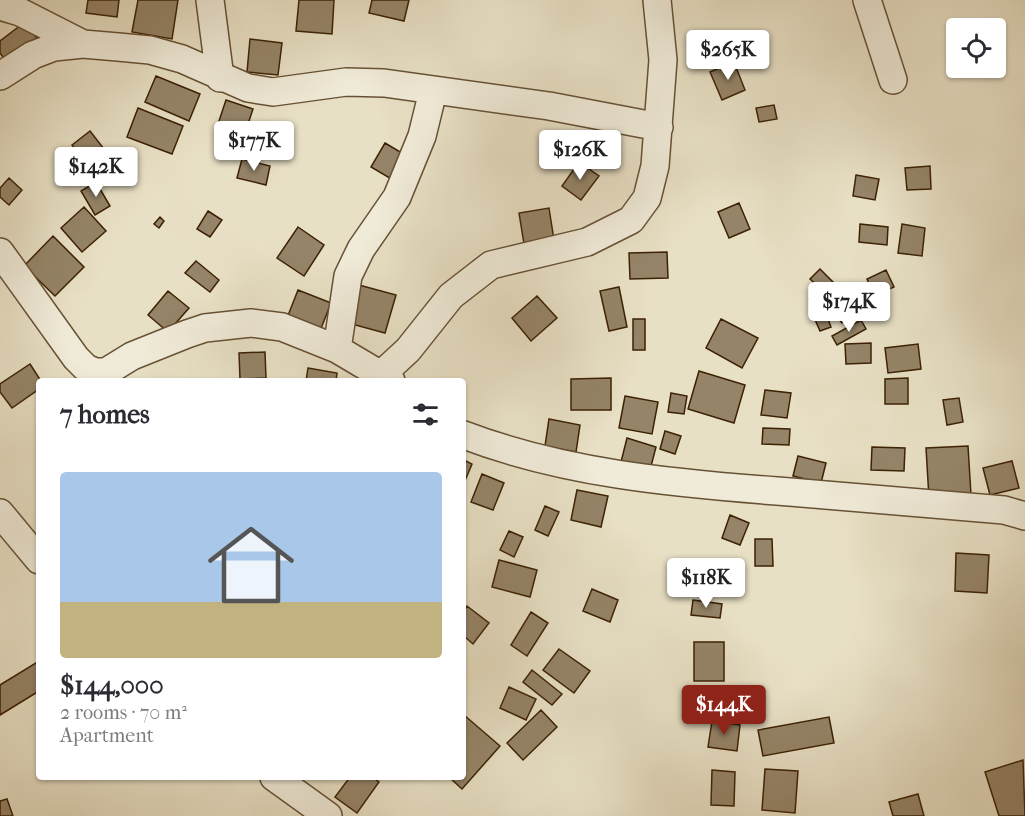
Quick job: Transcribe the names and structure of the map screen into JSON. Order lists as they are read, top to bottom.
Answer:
{
  "page": {
    "price": [
      "$265K",
      "$177K",
      "$126K",
      "$142K",
      "$174K",
      "$118K",
      "$144K"
    ],
    "heading": "7 homes",
    "list": [
      {
        "name": "$144,000",
        "note": "2 rooms · 70 m² · Apartment"
      }
    ]
  }
}
